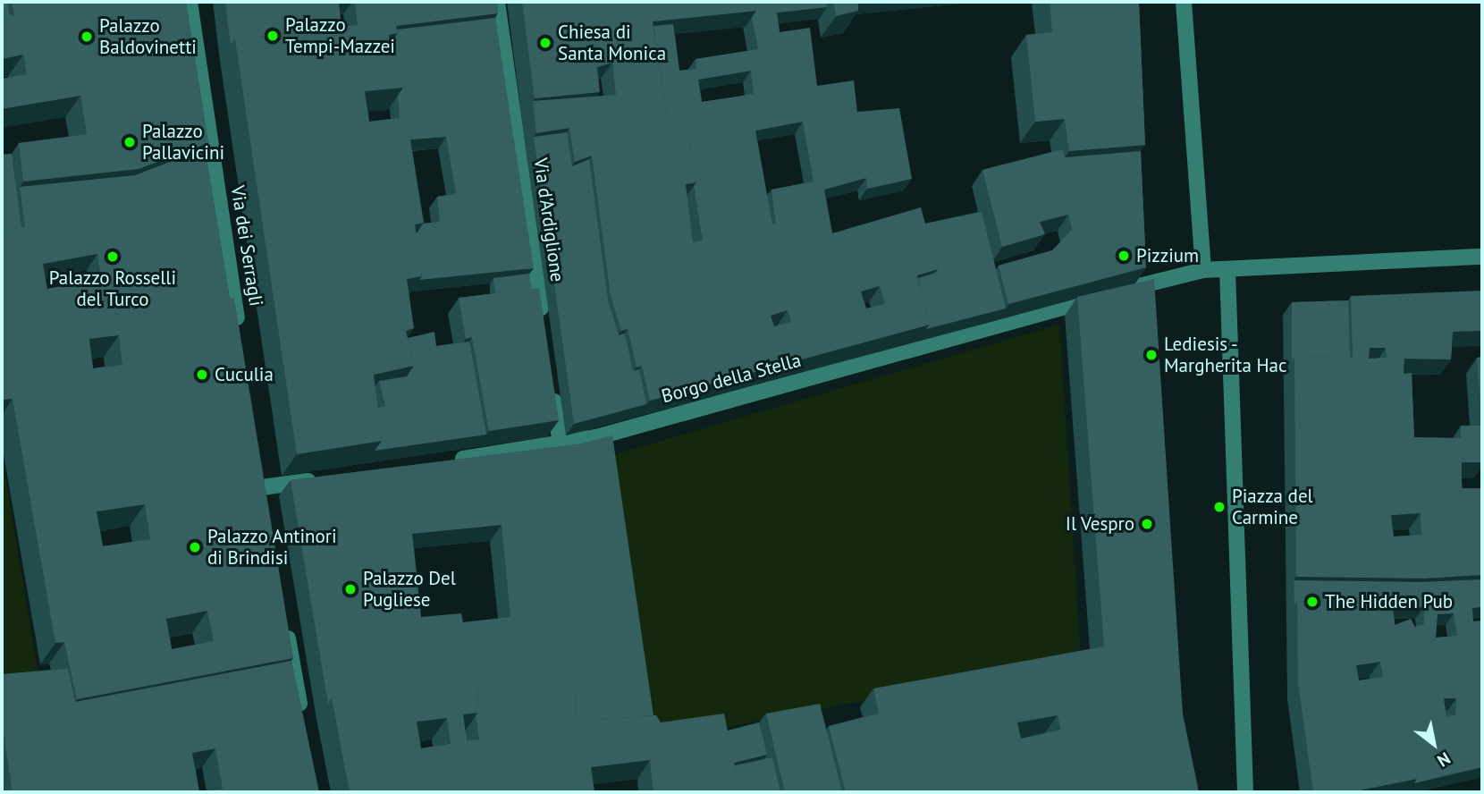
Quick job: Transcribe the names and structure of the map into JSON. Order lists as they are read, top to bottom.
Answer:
{
  "streets": {
    "street": ["Via d'Ardiglione", "Via dei Serragli", "Borgo della Stella"]
  },
  "places": [
    "Palazzo Tempi-Mazzei",
    "Palazzo Baldovinetti",
    "Chiesa di Santa Monica",
    "Palazzo Pallavicini",
    "Pizzium",
    "Palazzo Rosselli del Turco",
    "Lediesis - Margherita Hac",
    "Cuculia",
    "Piazza del Carmine",
    "Il Vespro",
    "Palazzo Antinori di Brindisi",
    "Palazzo Del Pugliese",
    "The Hidden Pub"
  ],
  "north": "bottom right"
}
